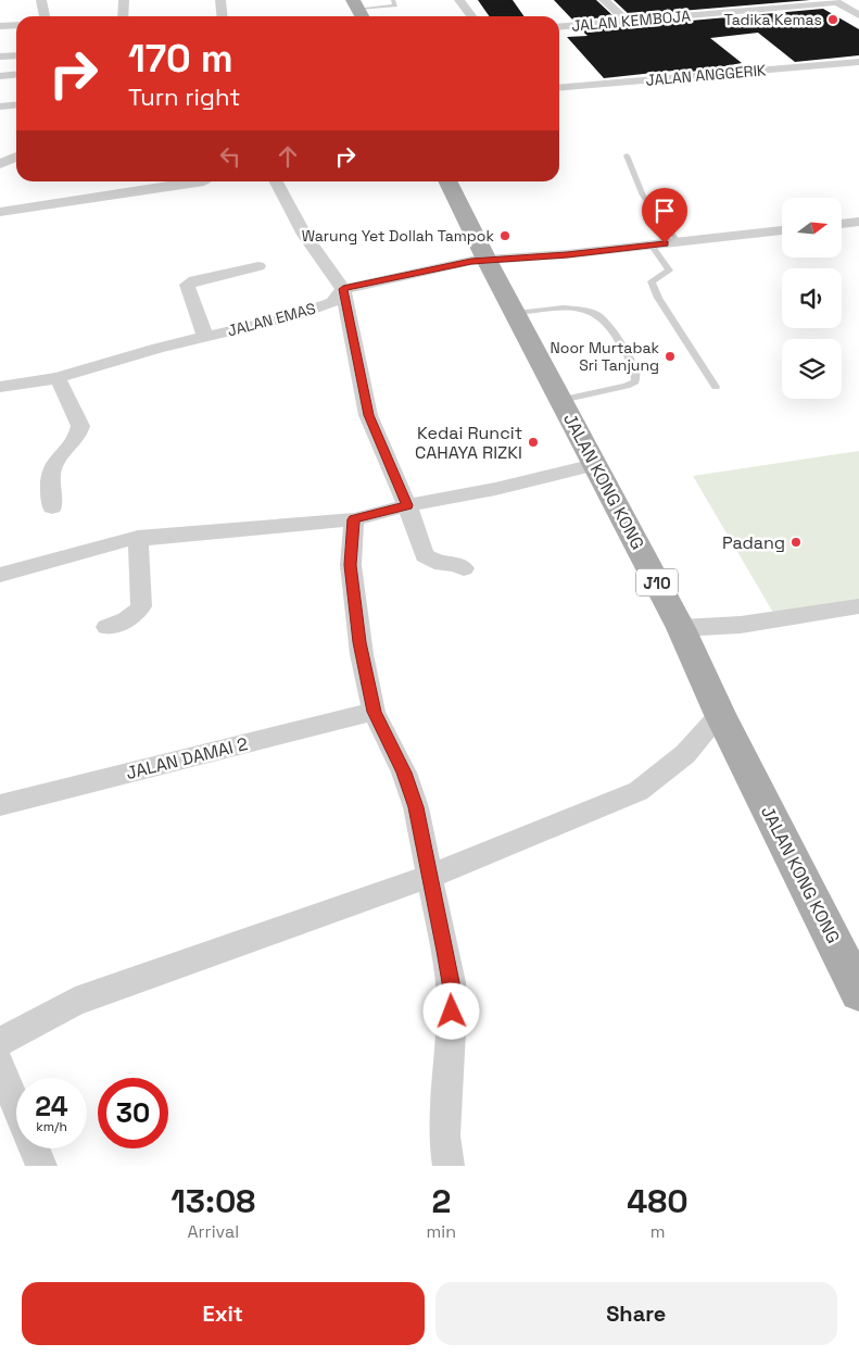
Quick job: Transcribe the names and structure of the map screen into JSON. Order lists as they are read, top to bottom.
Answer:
{
  "streets": {
    "main road": ["JALAN KONG KONG", "J10"],
    "street": [
      "JALAN KEMBOJA",
      "JALAN ANGGERIK",
      "JALAN EMAS",
      "JALAN DAMAI 2"
    ]
  },
  "crossings": [
    ["JALAN EMAS", "JALAN KONG KONG"]
  ],
  "places": [
    "Tadika Kemas",
    "Warung Yet Dollah Tampok",
    "Noor Murtabak Sri Tanjung",
    "Kedai Runcit CAHAYA RIZKI",
    "Padang"
  ],
  "north": "right",
  "page": {
    "turn": ["170 m", "Turn right"],
    "speed": "24 km/h",
    "limit": "30",
    "eta": [
      "13:08",
      "Arrival",
      "2",
      "min",
      "480",
      "m"
    ],
    "buttons": ["Exit", "Share"]
  }
}
